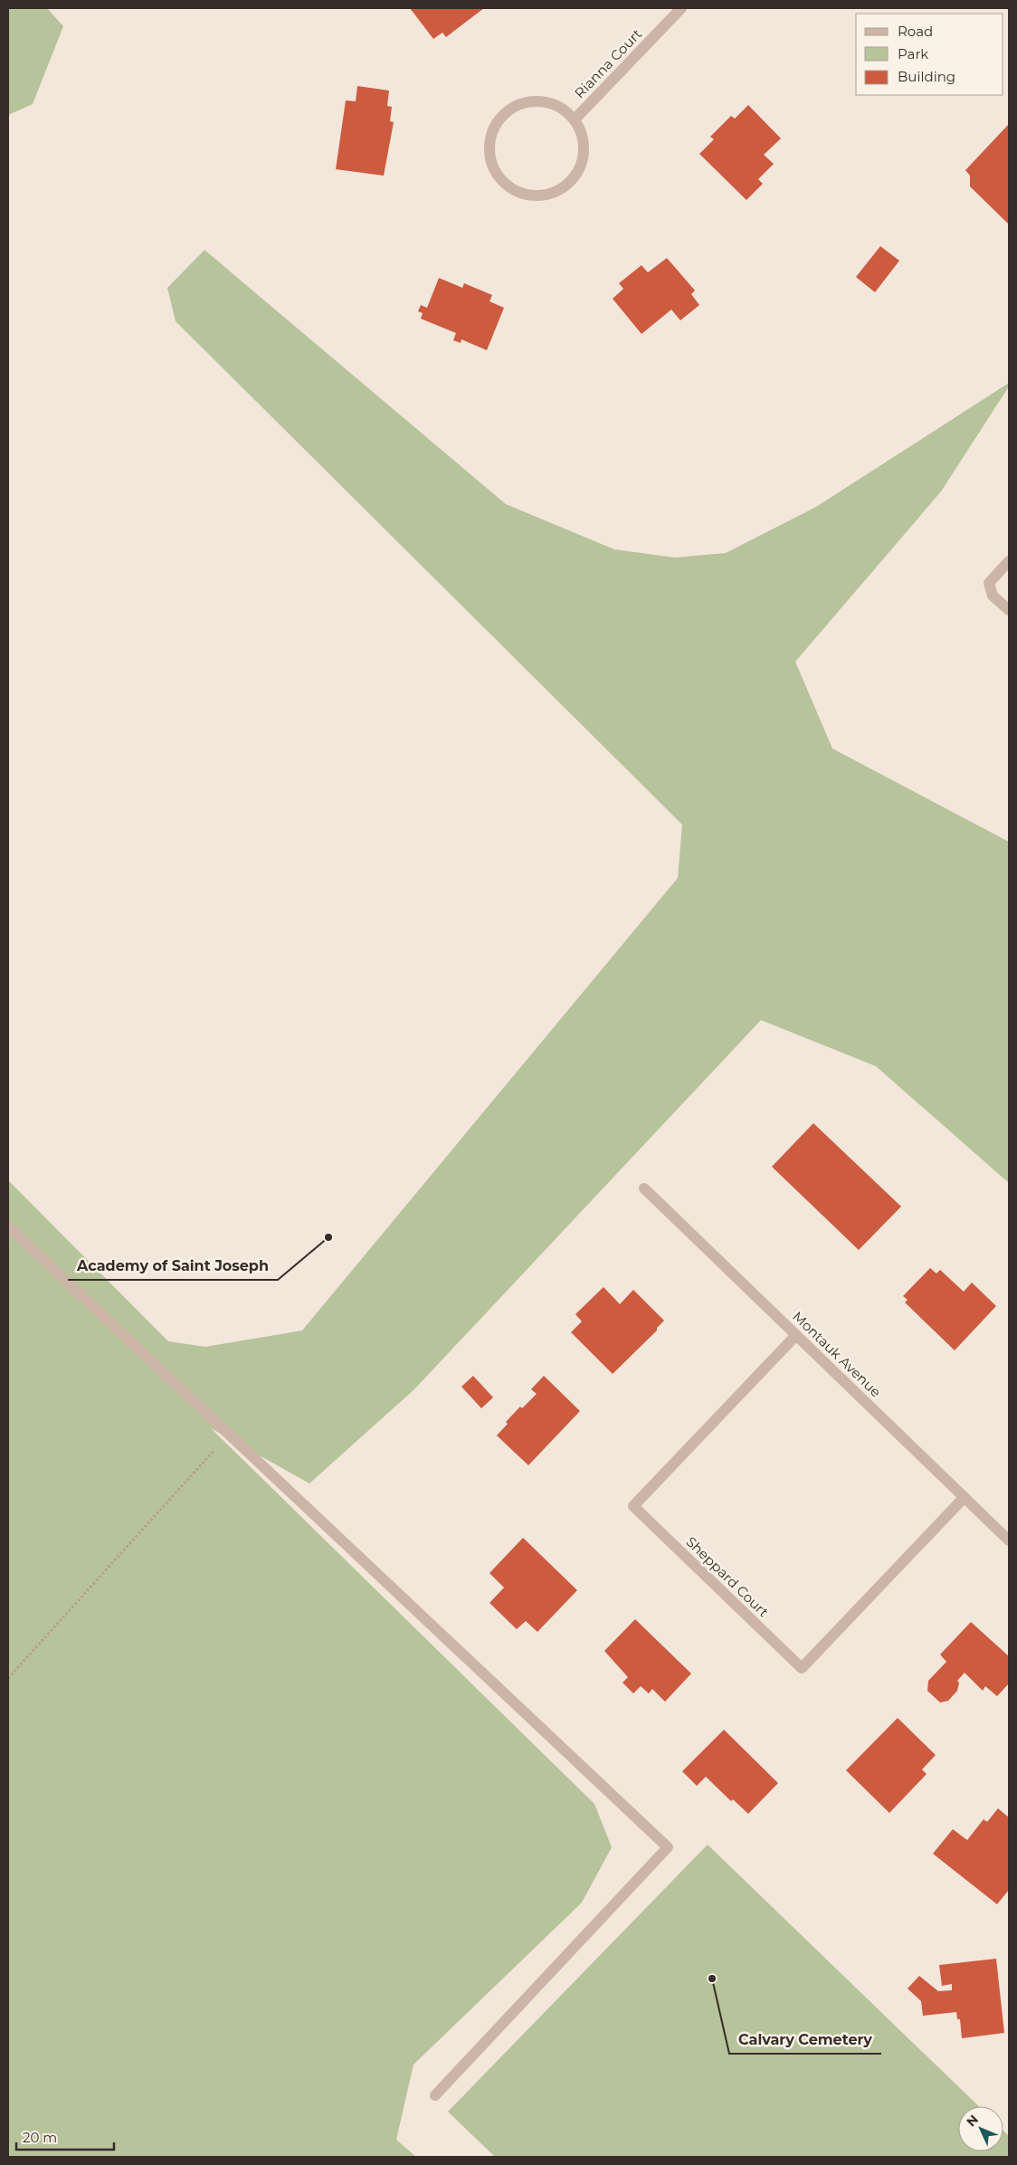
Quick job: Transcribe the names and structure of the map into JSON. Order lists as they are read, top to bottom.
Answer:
{
  "streets": {
    "street": ["Rianna Court", "Montauk Avenue", "Sheppard Court"]
  },
  "crossings": [
    ["Montauk Avenue", "Sheppard Court"]
  ],
  "places": ["Academy of Saint Joseph", "Calvary Cemetery"],
  "legend": ["Road", "Park", "Building"],
  "scale_bar": "20 m",
  "north": "top left"
}
